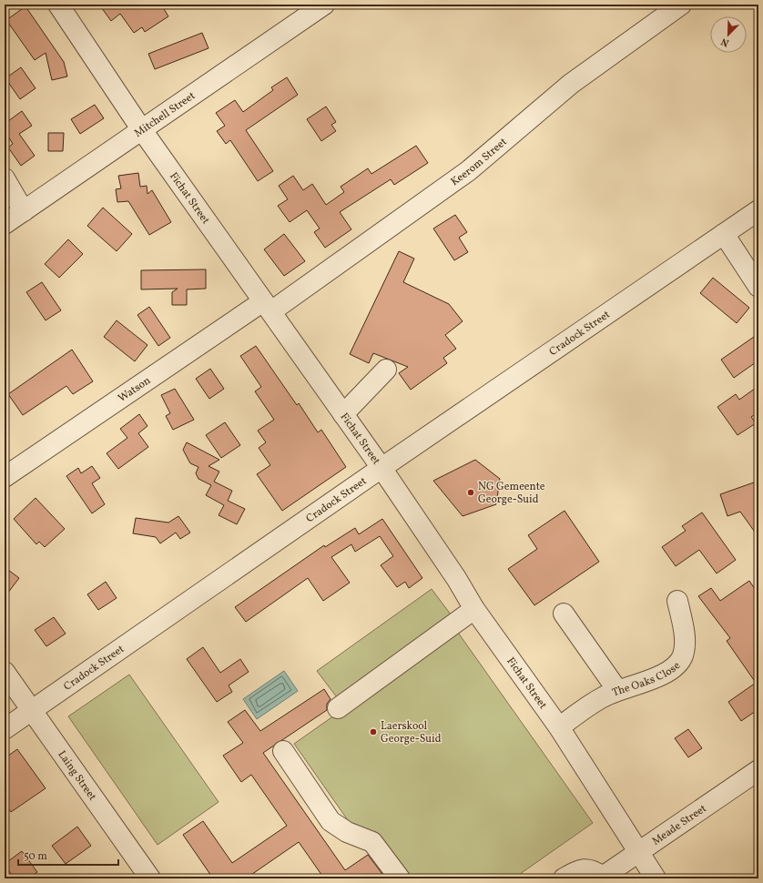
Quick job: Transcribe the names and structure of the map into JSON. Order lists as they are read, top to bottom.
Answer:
{
  "streets": {
    "street": [
      "Mitchell Street",
      "Keerom Street",
      "Fichat Street",
      "Cradock Street",
      "Watson",
      "The Oaks Close",
      "Laing Street",
      "Meade Street"
    ]
  },
  "crossings": [
    ["Mitchell Street", "Fichat Street"],
    ["Keerom Street", "Fichat Street"],
    ["Keerom Street", "Watson"],
    ["Fichat Street", "Cradock Street"],
    ["Fichat Street", "Watson"],
    ["Fichat Street", "The Oaks Close"],
    ["Fichat Street", "Meade Street"],
    ["Cradock Street", "Laing Street"]
  ],
  "places": ["NG Gemeente George-Suid", "Laerskool George-Suid"],
  "scale_bar": "50 m",
  "north": "bottom left"
}
